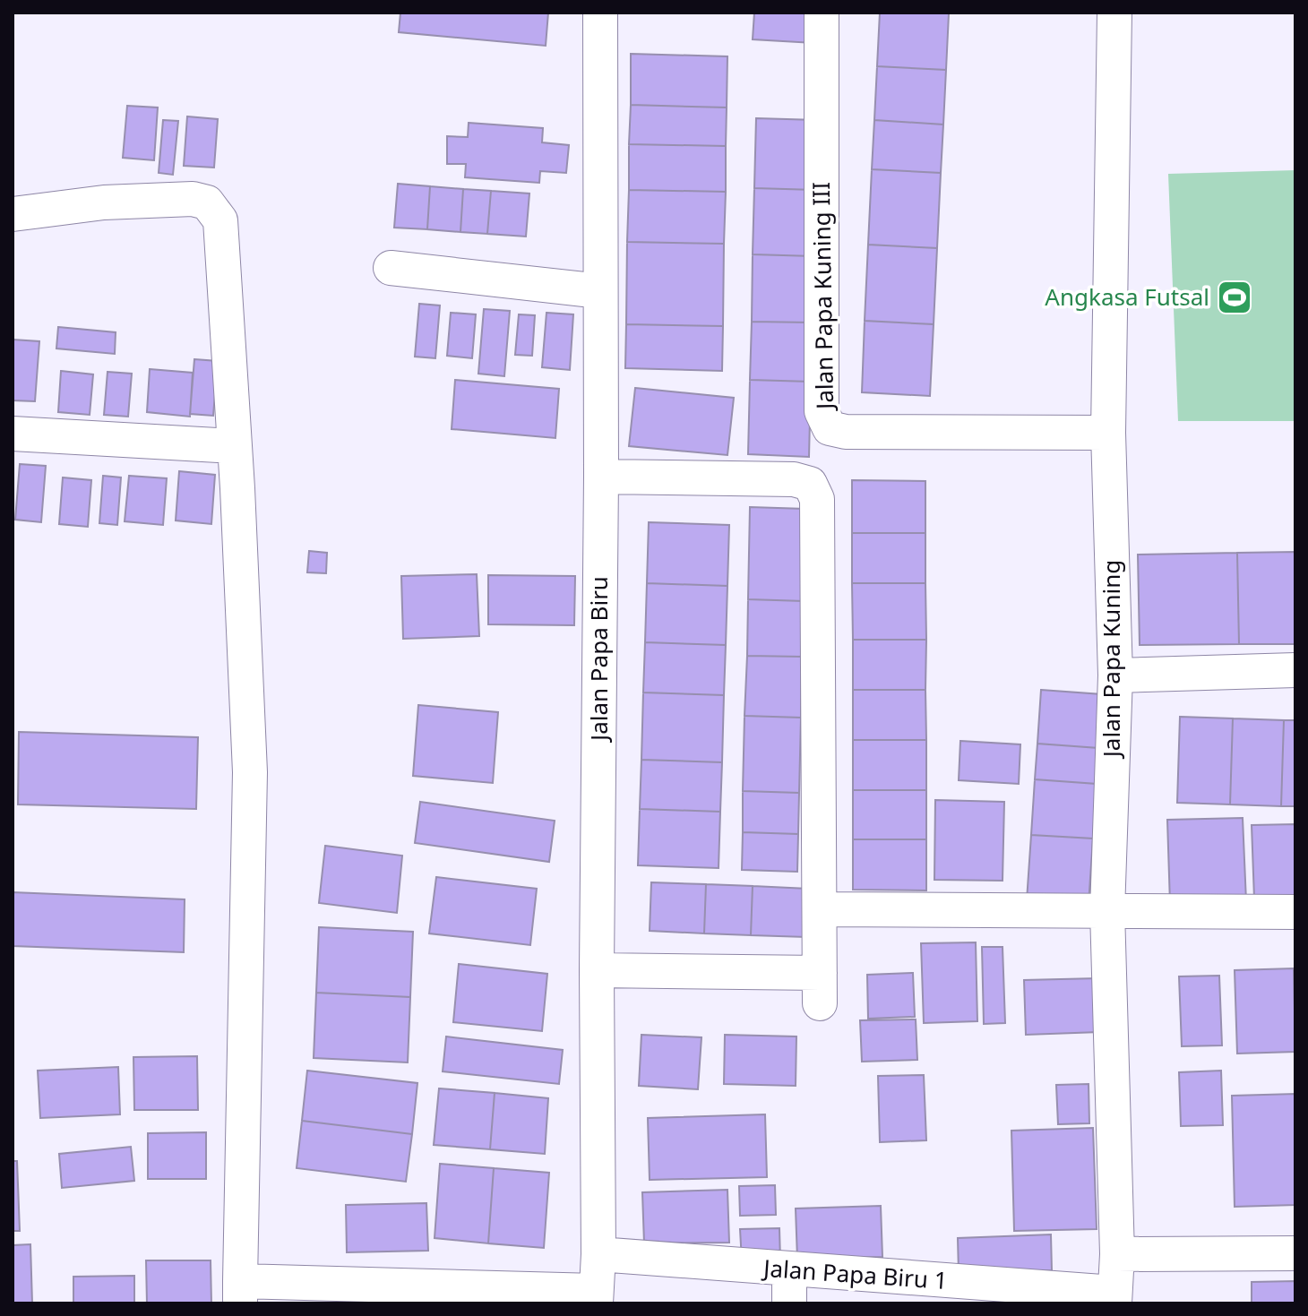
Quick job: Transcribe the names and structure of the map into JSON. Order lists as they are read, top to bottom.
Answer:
{
  "streets": {
    "street": [
      "Jalan Papa Kuning III",
      "Jalan Papa Biru",
      "Jalan Papa Kuning",
      "Jalan Papa Biru 1"
    ]
  },
  "crossings": [
    ["Jalan Papa Kuning III", "Jalan Papa Kuning"],
    ["Jalan Papa Biru", "Jalan Papa Biru 1"],
    ["Jalan Papa Kuning", "Jalan Papa Biru 1"]
  ],
  "places": {
    "sports": ["Angkasa Futsal"]
  }
}
